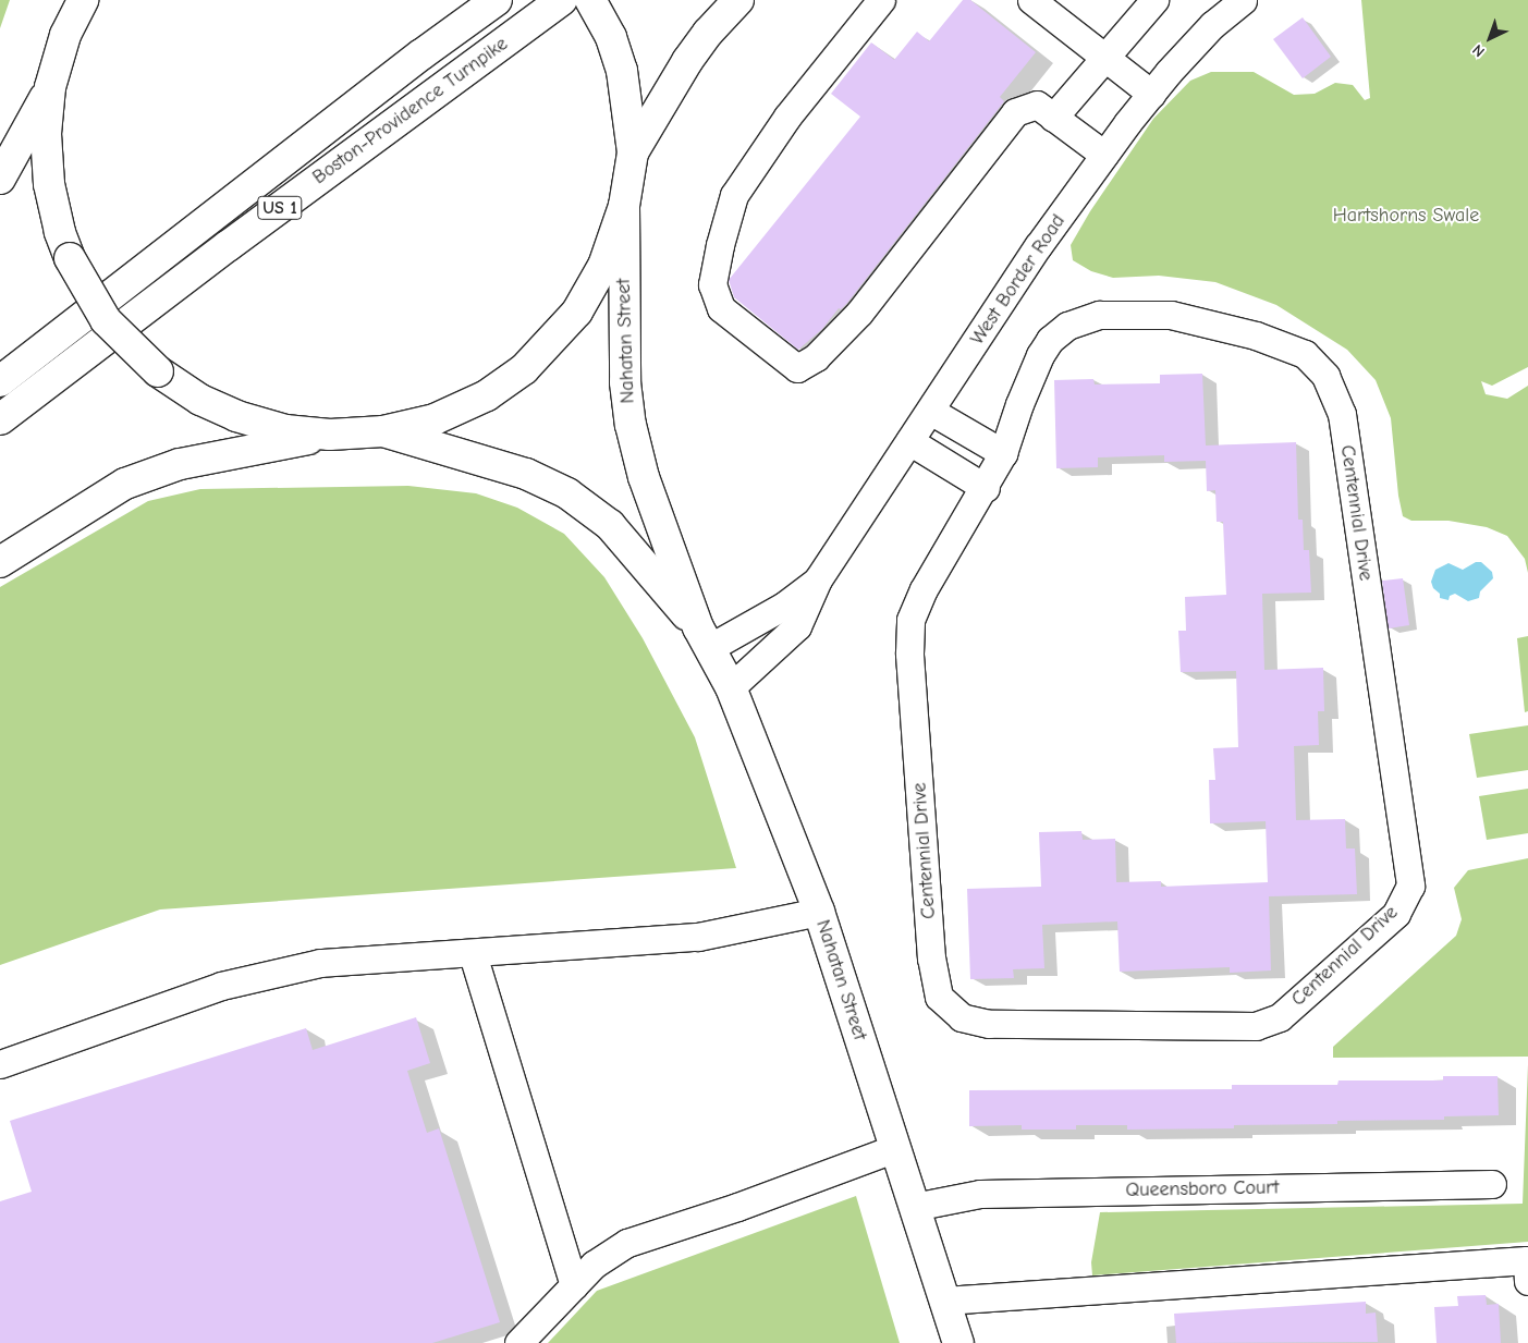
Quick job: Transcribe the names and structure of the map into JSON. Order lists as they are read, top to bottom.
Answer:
{
  "streets": {
    "main road": ["Boston-Providence Turnpike", "US 1", "Nahatan Street"],
    "street": ["West Border Road", "Centennial Drive", "Queensboro Court"]
  },
  "crossings": [
    ["Nahatan Street", "Queensboro Court"]
  ],
  "parks": ["Hartshorns Swale"],
  "north": "bottom left"
}
